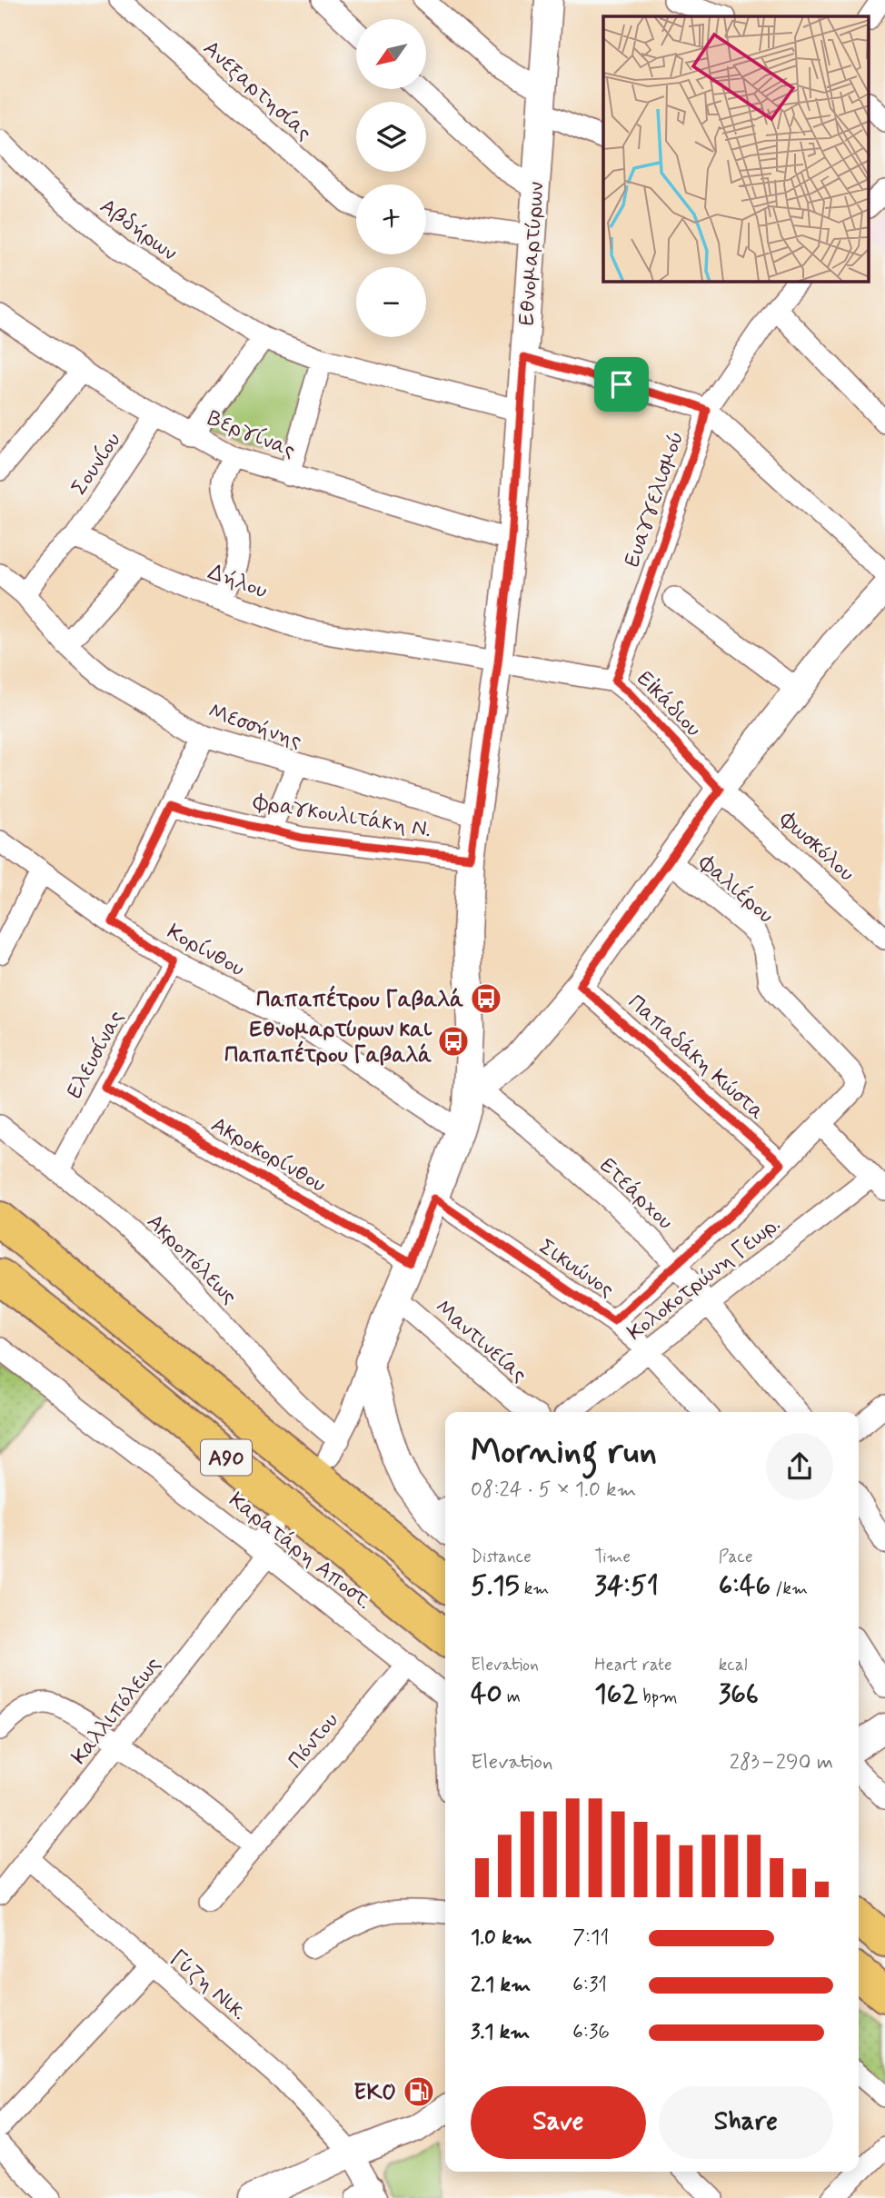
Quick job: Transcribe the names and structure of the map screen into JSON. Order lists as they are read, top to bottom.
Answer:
{
  "streets": {
    "highway": ["Α90"],
    "street": [
      "Ανεξαρτησίας",
      "Αβδήρων",
      "Εθνομαρτύρων",
      "Βεργίνας",
      "Σουνίου",
      "Ευαγγελισμού",
      "Δήλου",
      "Εἰκάδιου",
      "Μεσσήνης",
      "Φραγκουλιτάκη Ν.",
      "Φωσκόλου",
      "Φαλιέρου",
      "Κορίνθου",
      "Ελευσίνας",
      "Παπαδάκη Κώστα",
      "Ακροκορίνθου",
      "Ετεάρχου",
      "Ακροπόλεως",
      "Σικυώνος",
      "Κολοκοτρώνη Γεωρ.",
      "Μαντινείας",
      "Καρατάρη Αποστ.",
      "Καλλιπόλεως",
      "Πόντου",
      "Γύζη Νικ."
    ]
  },
  "crossings": [
    ["Εθνομαρτύρων", "Βεργίνας"],
    ["Εθνομαρτύρων", "Δήλου"],
    ["Εθνομαρτύρων", "Εἰκάδιου"],
    ["Εθνομαρτύρων", "Μεσσήνης"],
    ["Εθνομαρτύρων", "Φραγκουλιτάκη Ν."],
    ["Εθνομαρτύρων", "Κορίνθου"],
    ["Εθνομαρτύρων", "Ακροκορίνθου"],
    ["Εθνομαρτύρων", "Ετεάρχου"],
    ["Εθνομαρτύρων", "Ακροπόλεως"],
    ["Εθνομαρτύρων", "Σικυώνος"],
    ["Εθνομαρτύρων", "Μαντινείας"],
    ["Βεργίνας", "Σουνίου"],
    ["Σουνίου", "Δήλου"],
    ["Ευαγγελισμού", "Εἰκάδιου"],
    ["Δήλου", "Εἰκάδιου"],
    ["Εἰκάδιου", "Φωσκόλου"],
    ["Φαλιέρου", "Κολοκοτρώνη Γεωρ."],
    ["Κορίνθου", "Ελευσίνας"],
    ["Ελευσίνας", "Ακροκορίνθου"],
    ["Ελευσίνας", "Ακροπόλεως"],
    ["Παπαδάκη Κώστα", "Κολοκοτρώνη Γεωρ."],
    ["Ετεάρχου", "Κολοκοτρώνη Γεωρ."],
    ["Σικυώνος", "Κολοκοτρώνη Γεωρ."],
    ["Καρατάρη Αποστ.", "Καλλιπόλεως"],
    ["Καρατάρη Αποστ.", "Πόντου"],
    ["Καλλιπόλεως", "Γύζη Νικ."]
  ],
  "places": {
    "bus stop": ["Παπαπέτρου Γαβαλά", "Εθνομαρτύρων και Παπαπέτρου Γαβαλά"],
    "fuel station": ["EKO"]
  },
  "north": "bottom left",
  "page": {
    "map_buttons": ["+", "−"],
    "heading": ["Morning run", "08:24 · 5 × 1.0 km"],
    "stats": [
      ["Distance", "5.15 km"],
      ["Time", "34:51"],
      ["Pace", "6:46 /km"],
      ["Elevation", "40 m"],
      ["Heart rate", "162 bpm"],
      ["kcal", "366"]
    ],
    "chart": ["Elevation", "283–290 m"],
    "list": [
      {
        "name": "1.0 km",
        "note": "7:11"
      },
      {
        "name": "2.1 km",
        "note": "6:31"
      },
      {
        "name": "3.1 km",
        "note": "6:36"
      }
    ],
    "buttons": ["Save", "Share"]
  }
}
